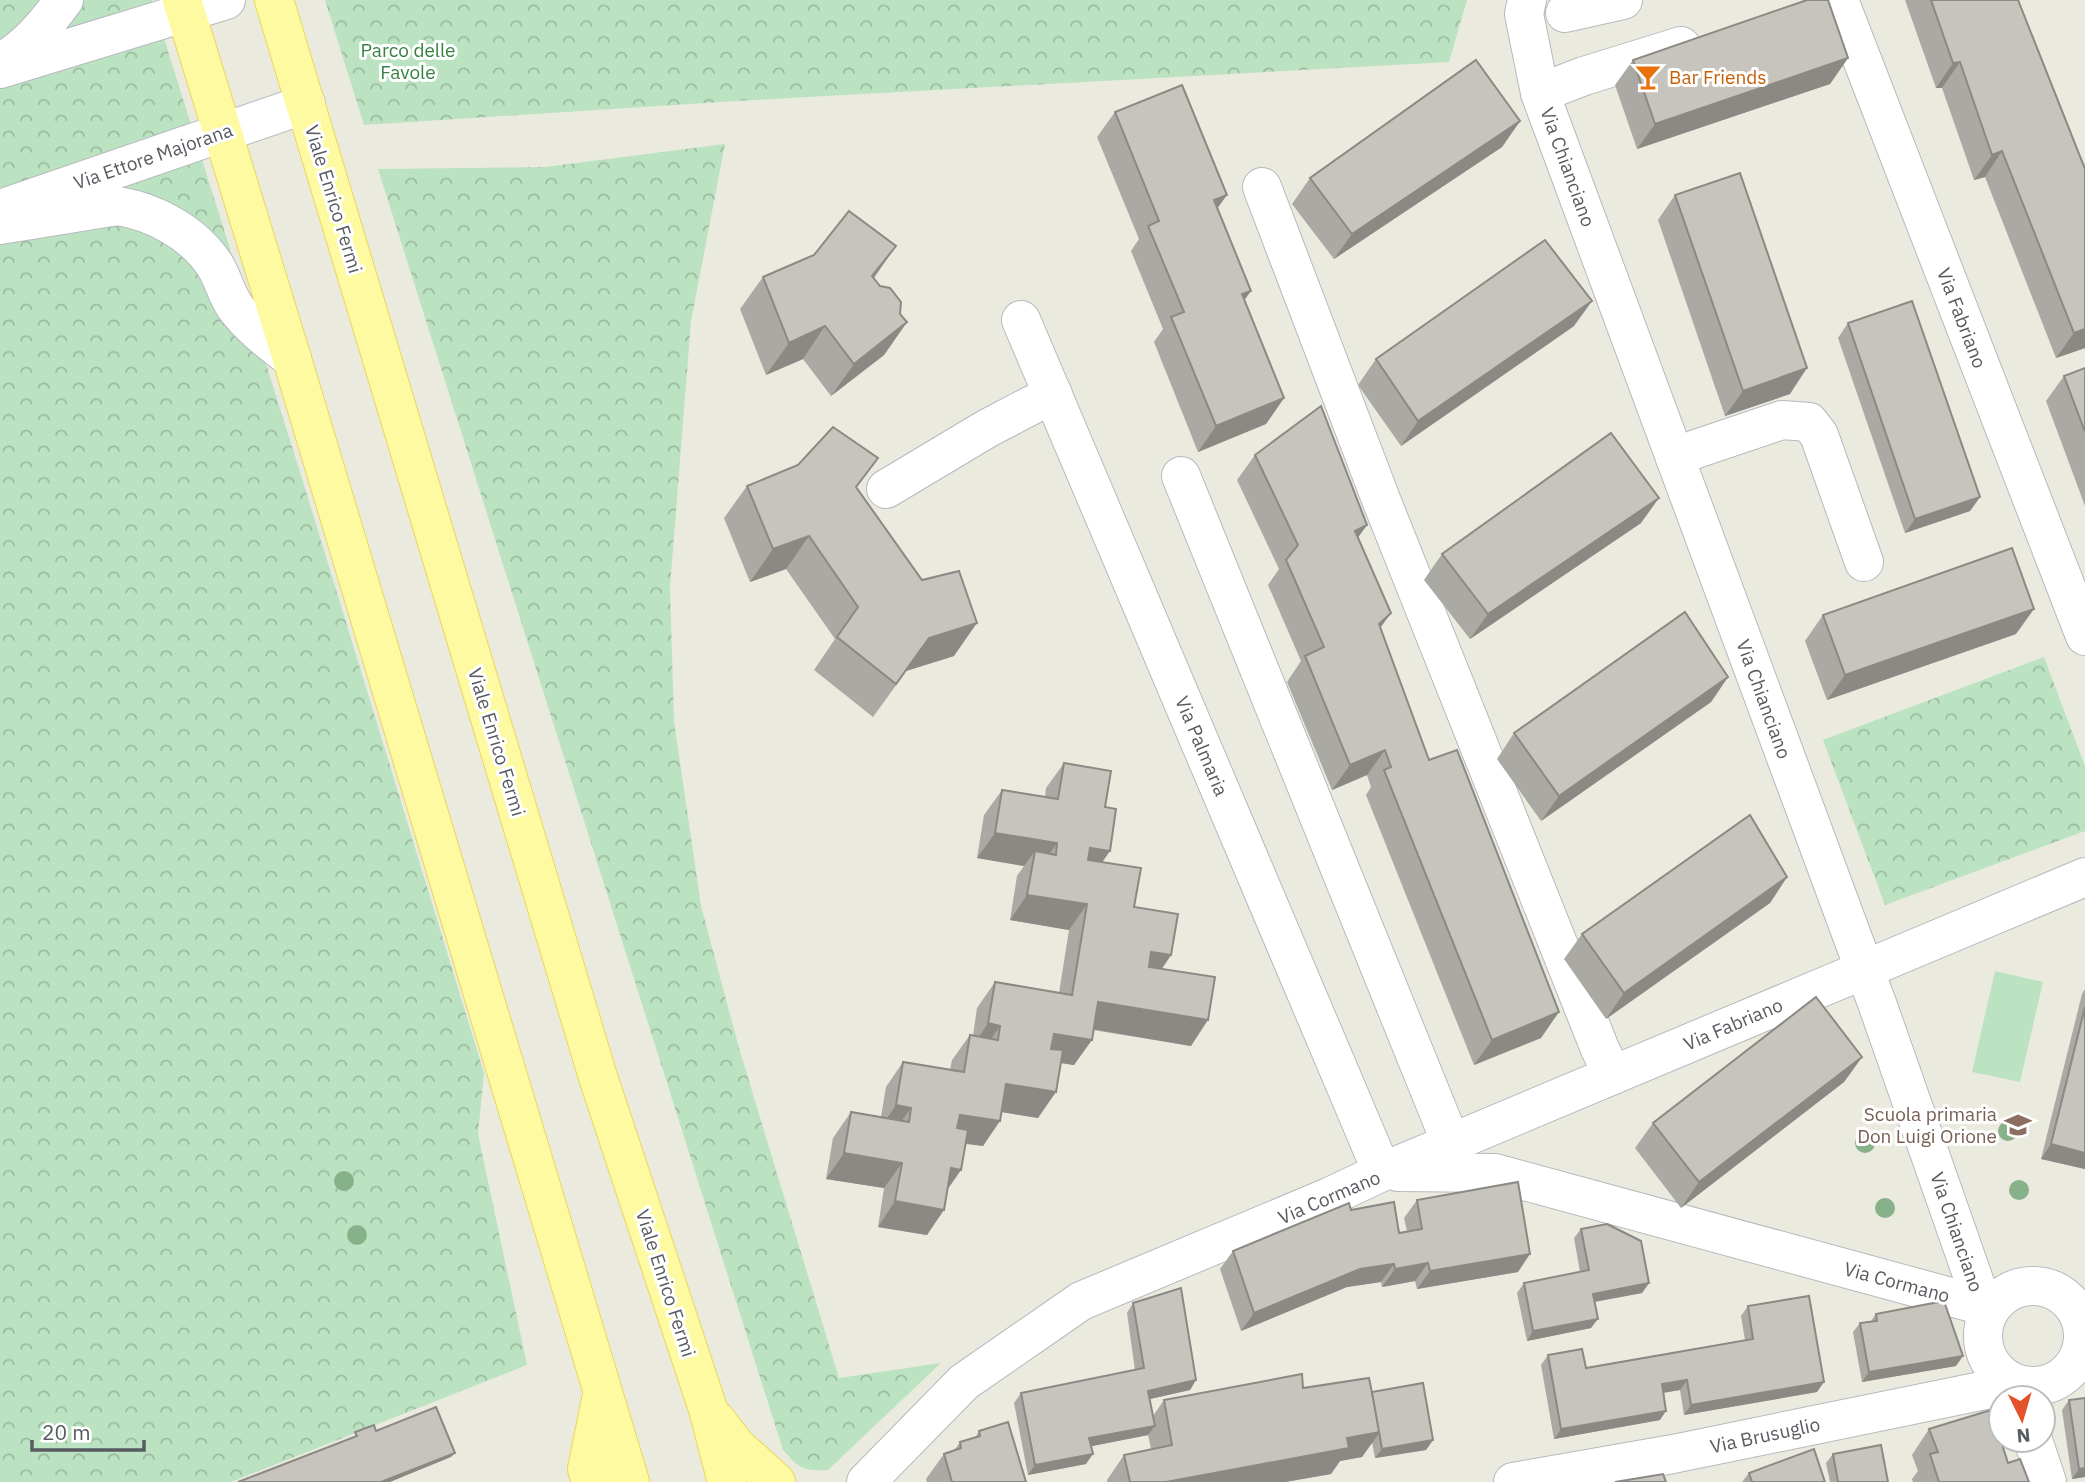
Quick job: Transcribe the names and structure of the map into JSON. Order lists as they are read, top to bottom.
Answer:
{
  "streets": {
    "main road": ["Viale Enrico Fermi"],
    "street": [
      "Via Ettore Majorana",
      "Via Chianciano",
      "Via Fabriano",
      "Via Palmaria",
      "Via Cormano",
      "Via Brusuglio"
    ]
  },
  "crossings": [
    ["Via Ettore Majorana", "Viale Enrico Fermi"],
    ["Via Chianciano", "Via Fabriano"],
    ["Via Chianciano", "Via Cormano"],
    ["Via Chianciano", "Via Brusuglio"],
    ["Via Fabriano", "Via Palmaria"],
    ["Via Fabriano", "Via Cormano"],
    ["Via Palmaria", "Via Cormano"],
    ["Via Cormano", "Via Brusuglio"]
  ],
  "parks": ["Parco delle Favole"],
  "places": {
    "bar": ["Bar Friends"],
    "school or university": ["Scuola primaria Don Luigi Orione"]
  },
  "scale_bar": "20 m",
  "north": "bottom"
}
